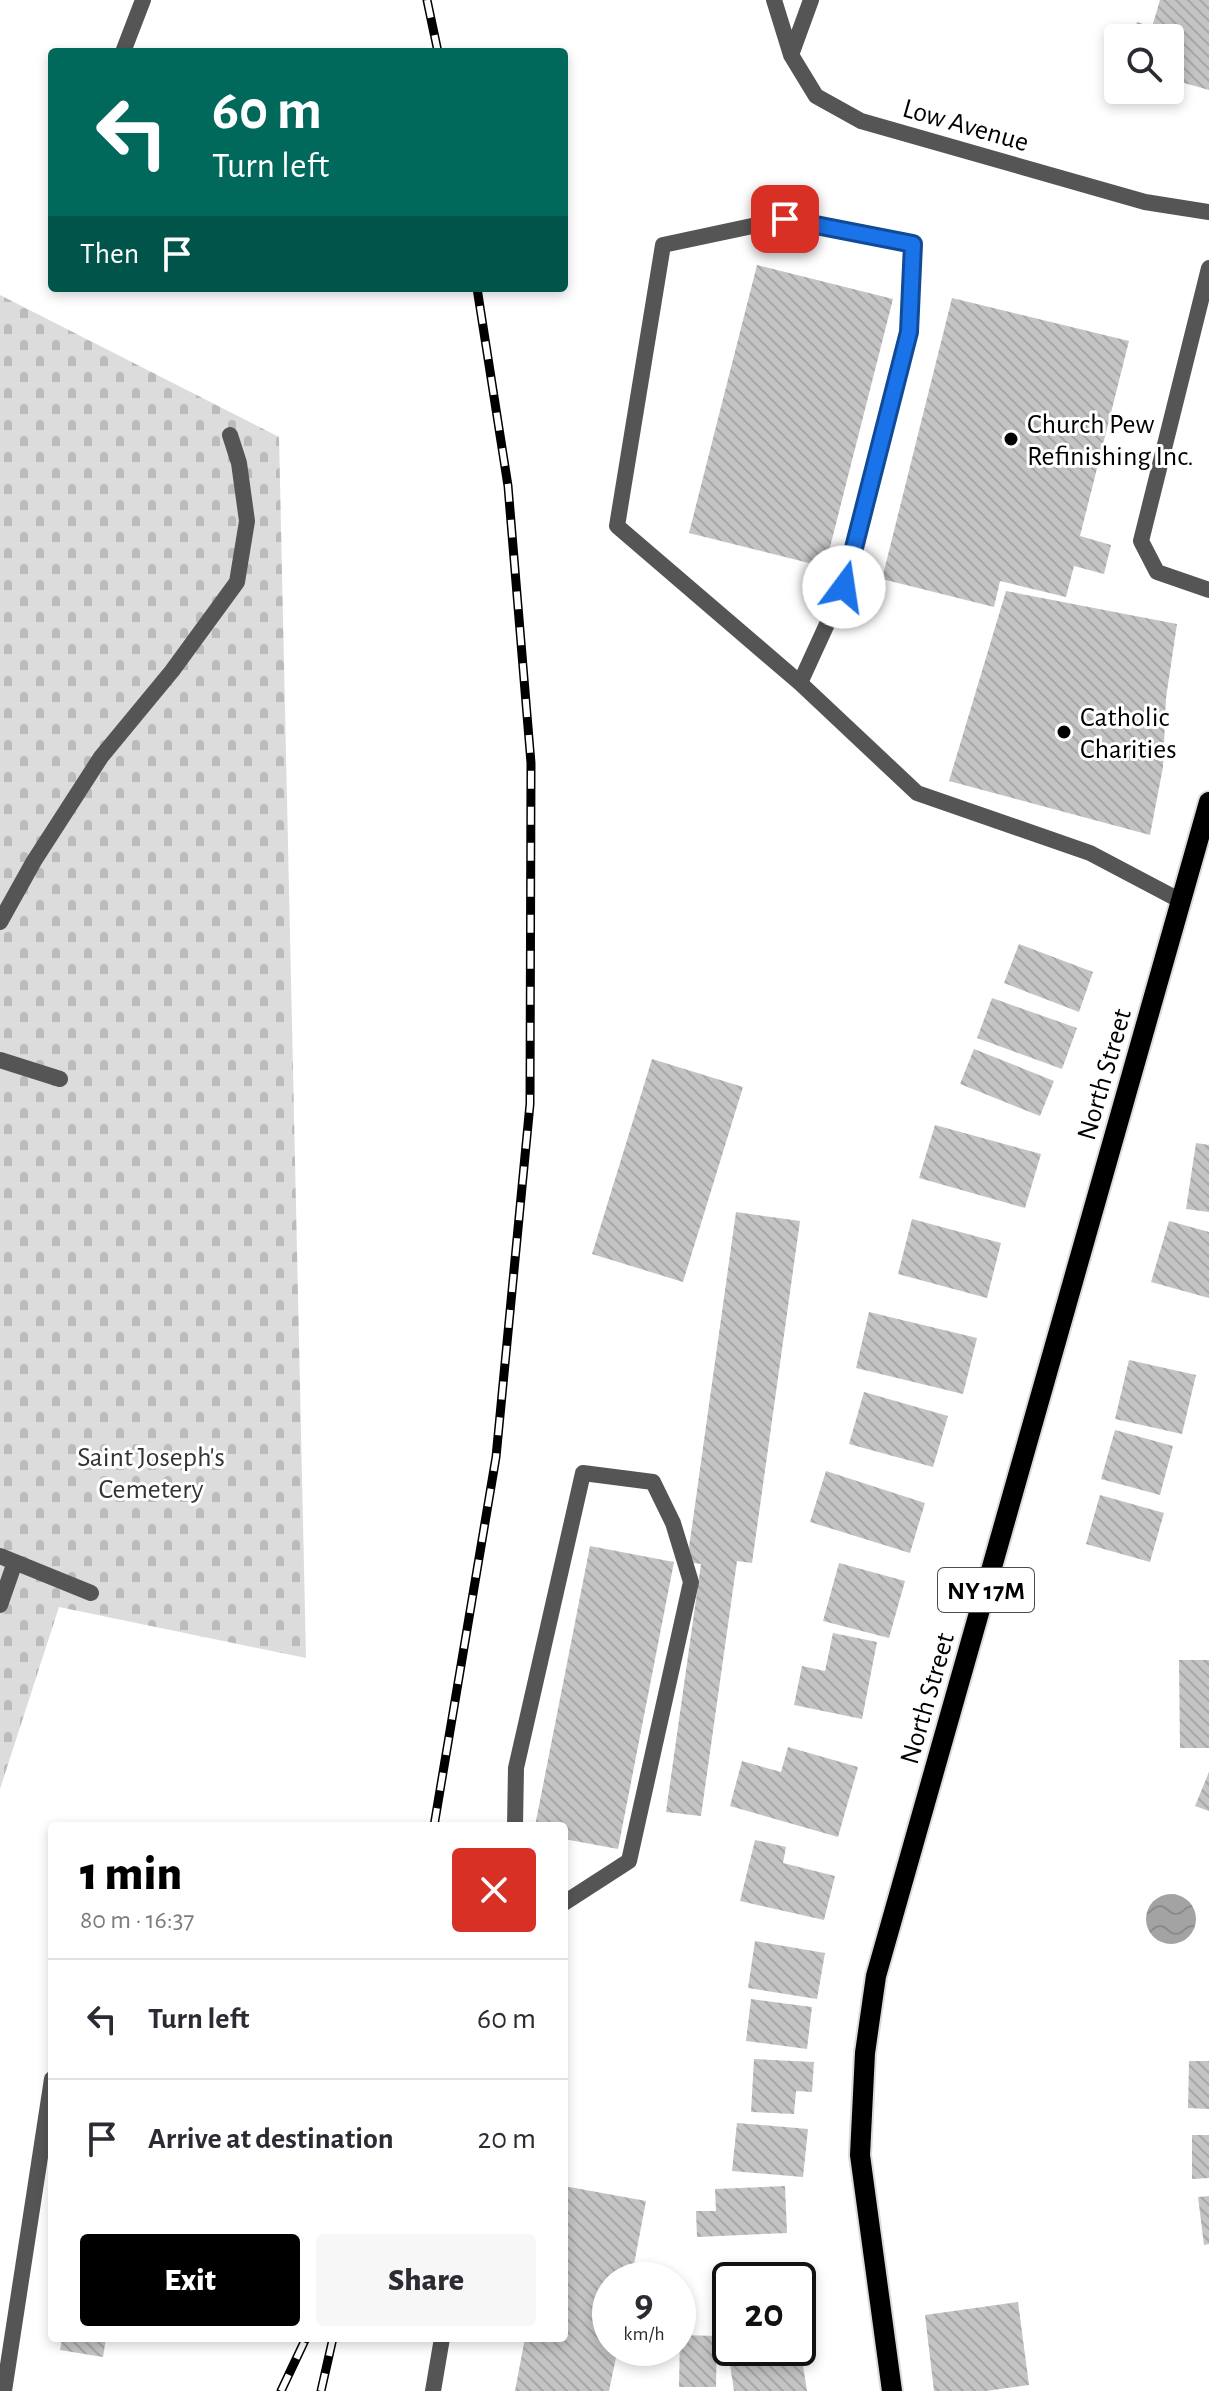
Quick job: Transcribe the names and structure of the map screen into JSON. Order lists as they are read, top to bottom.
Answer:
{
  "streets": {
    "main road": ["North Street", "NY 17M"],
    "street": ["Low Avenue"]
  },
  "parks": ["Saint Joseph's Cemetery"],
  "places": ["Church Pew Refinishing Inc.", "Catholic Charities"],
  "page": {
    "turn": ["60 m", "Turn left"],
    "then": "Then",
    "heading": ["1 min", "80 m · 16:37"],
    "list": [
      {
        "name": "Turn left",
        "value": "60 m"
      },
      {
        "name": "Arrive at destination",
        "value": "20 m"
      }
    ],
    "buttons": ["Exit", "Share"],
    "speed": "9 km/h",
    "limit": "20"
  }
}
